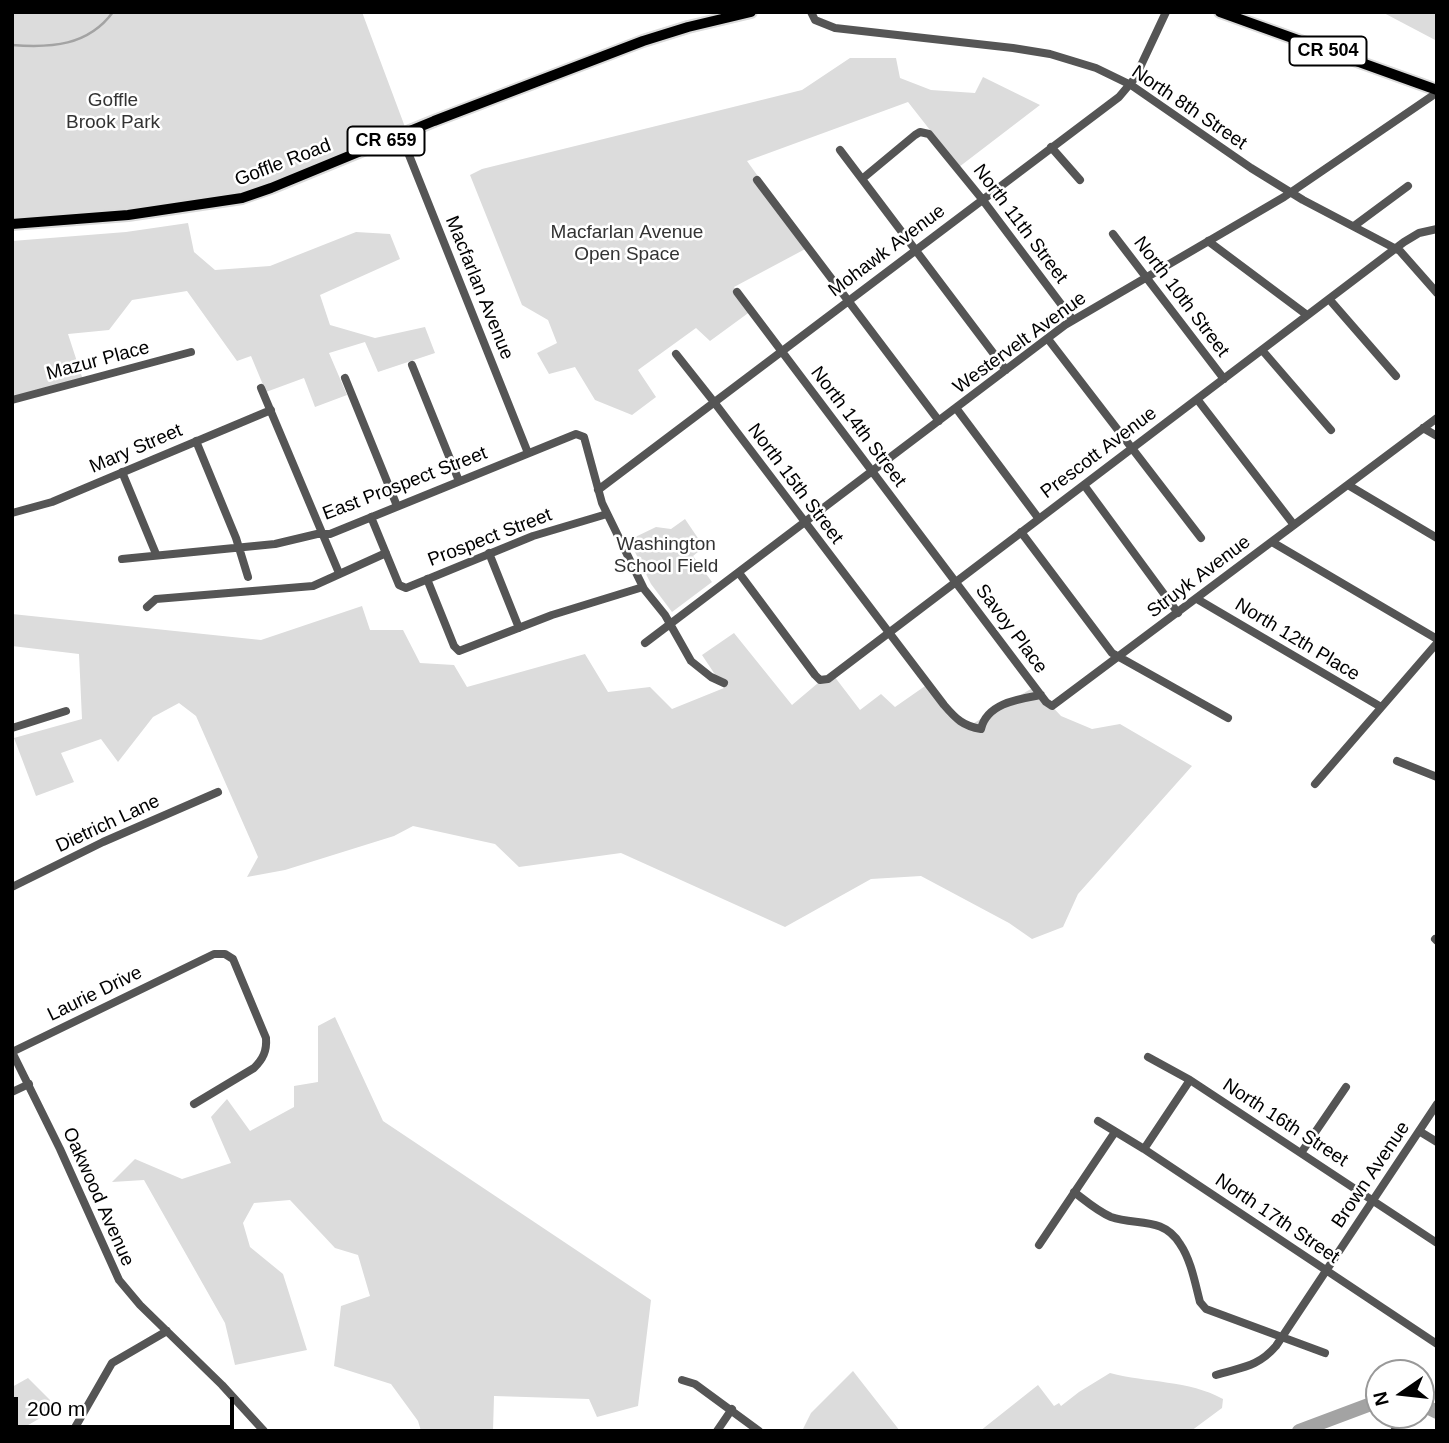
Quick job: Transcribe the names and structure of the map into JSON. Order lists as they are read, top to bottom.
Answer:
{
  "streets": {
    "main road": ["CR 504", "CR 659", "Goffle Road"],
    "street": [
      "North 8th Street",
      "North 11th Street",
      "Mohawk Avenue",
      "Macfarlan Avenue",
      "North 10th Street",
      "Westervelt Avenue",
      "Mazur Place",
      "North 14th Street",
      "Mary Street",
      "Prescott Avenue",
      "East Prospect Street",
      "North 15th Street",
      "Prospect Street",
      "Struyk Avenue",
      "Savoy Place",
      "North 12th Place",
      "Dietrich Lane",
      "Laurie Drive",
      "North 16th Street",
      "Brown Avenue",
      "Oakwood Avenue",
      "North 17th Street"
    ]
  },
  "crossings": [
    ["CR 504", "Westervelt Avenue"],
    ["North 8th Street", "Mohawk Avenue"],
    ["North 8th Street", "Westervelt Avenue"],
    ["North 8th Street", "Prescott Avenue"],
    ["Goffle Road", "Macfarlan Avenue"],
    ["North 11th Street", "Mohawk Avenue"],
    ["North 11th Street", "Westervelt Avenue"],
    ["Mohawk Avenue", "North 14th Street"],
    ["Mohawk Avenue", "East Prospect Street"],
    ["Mohawk Avenue", "North 15th Street"],
    ["Macfarlan Avenue", "East Prospect Street"],
    ["North 10th Street", "Westervelt Avenue"],
    ["North 10th Street", "Prescott Avenue"],
    ["Westervelt Avenue", "North 14th Street"],
    ["Westervelt Avenue", "Prescott Avenue"],
    ["Westervelt Avenue", "North 15th Street"],
    ["North 14th Street", "Prescott Avenue"],
    ["North 14th Street", "Savoy Place"],
    ["Prescott Avenue", "North 15th Street"],
    ["Prescott Avenue", "Savoy Place"],
    ["North 15th Street", "Struyk Avenue"],
    ["Struyk Avenue", "Savoy Place"],
    ["Struyk Avenue", "North 12th Place"],
    ["Laurie Drive", "Oakwood Avenue"],
    ["North 16th Street", "Brown Avenue"],
    ["Brown Avenue", "North 17th Street"]
  ],
  "parks": ["Goffle Brook Park", "Macfarlan Avenue Open Space", "Washington School Field"],
  "scale_bar": "200 m",
  "north": "left"
}
